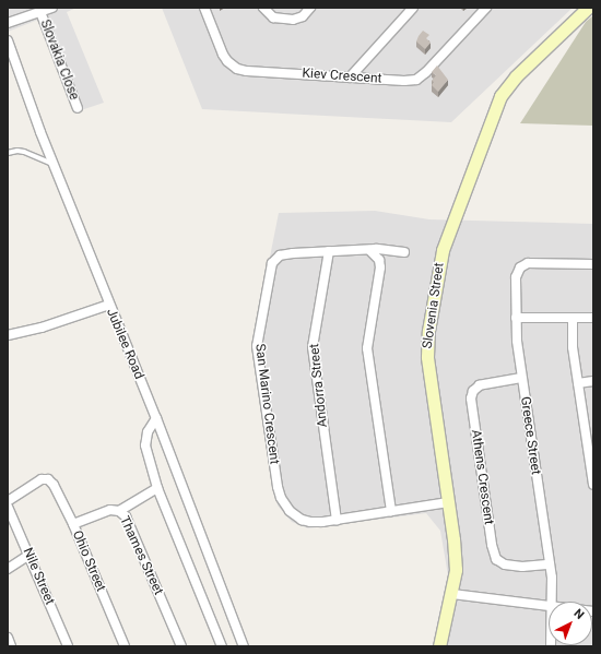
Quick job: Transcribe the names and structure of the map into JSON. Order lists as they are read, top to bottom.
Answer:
{
  "streets": {
    "street": [
      "Slovakia Close",
      "Kiev Crescent",
      "Slovenia Street",
      "Jubilee Road",
      "Andorra Street",
      "San Marino Crescent",
      "Greece Street",
      "Athens Crescent",
      "Thames Street",
      "Ohio Street",
      "Nile Street"
    ]
  },
  "crossings": [
    ["Slovenia Street", "San Marino Crescent"],
    ["Andorra Street", "San Marino Crescent"],
    ["Greece Street", "Athens Crescent"],
    ["Thames Street", "Ohio Street"]
  ],
  "north": "top right"
}
